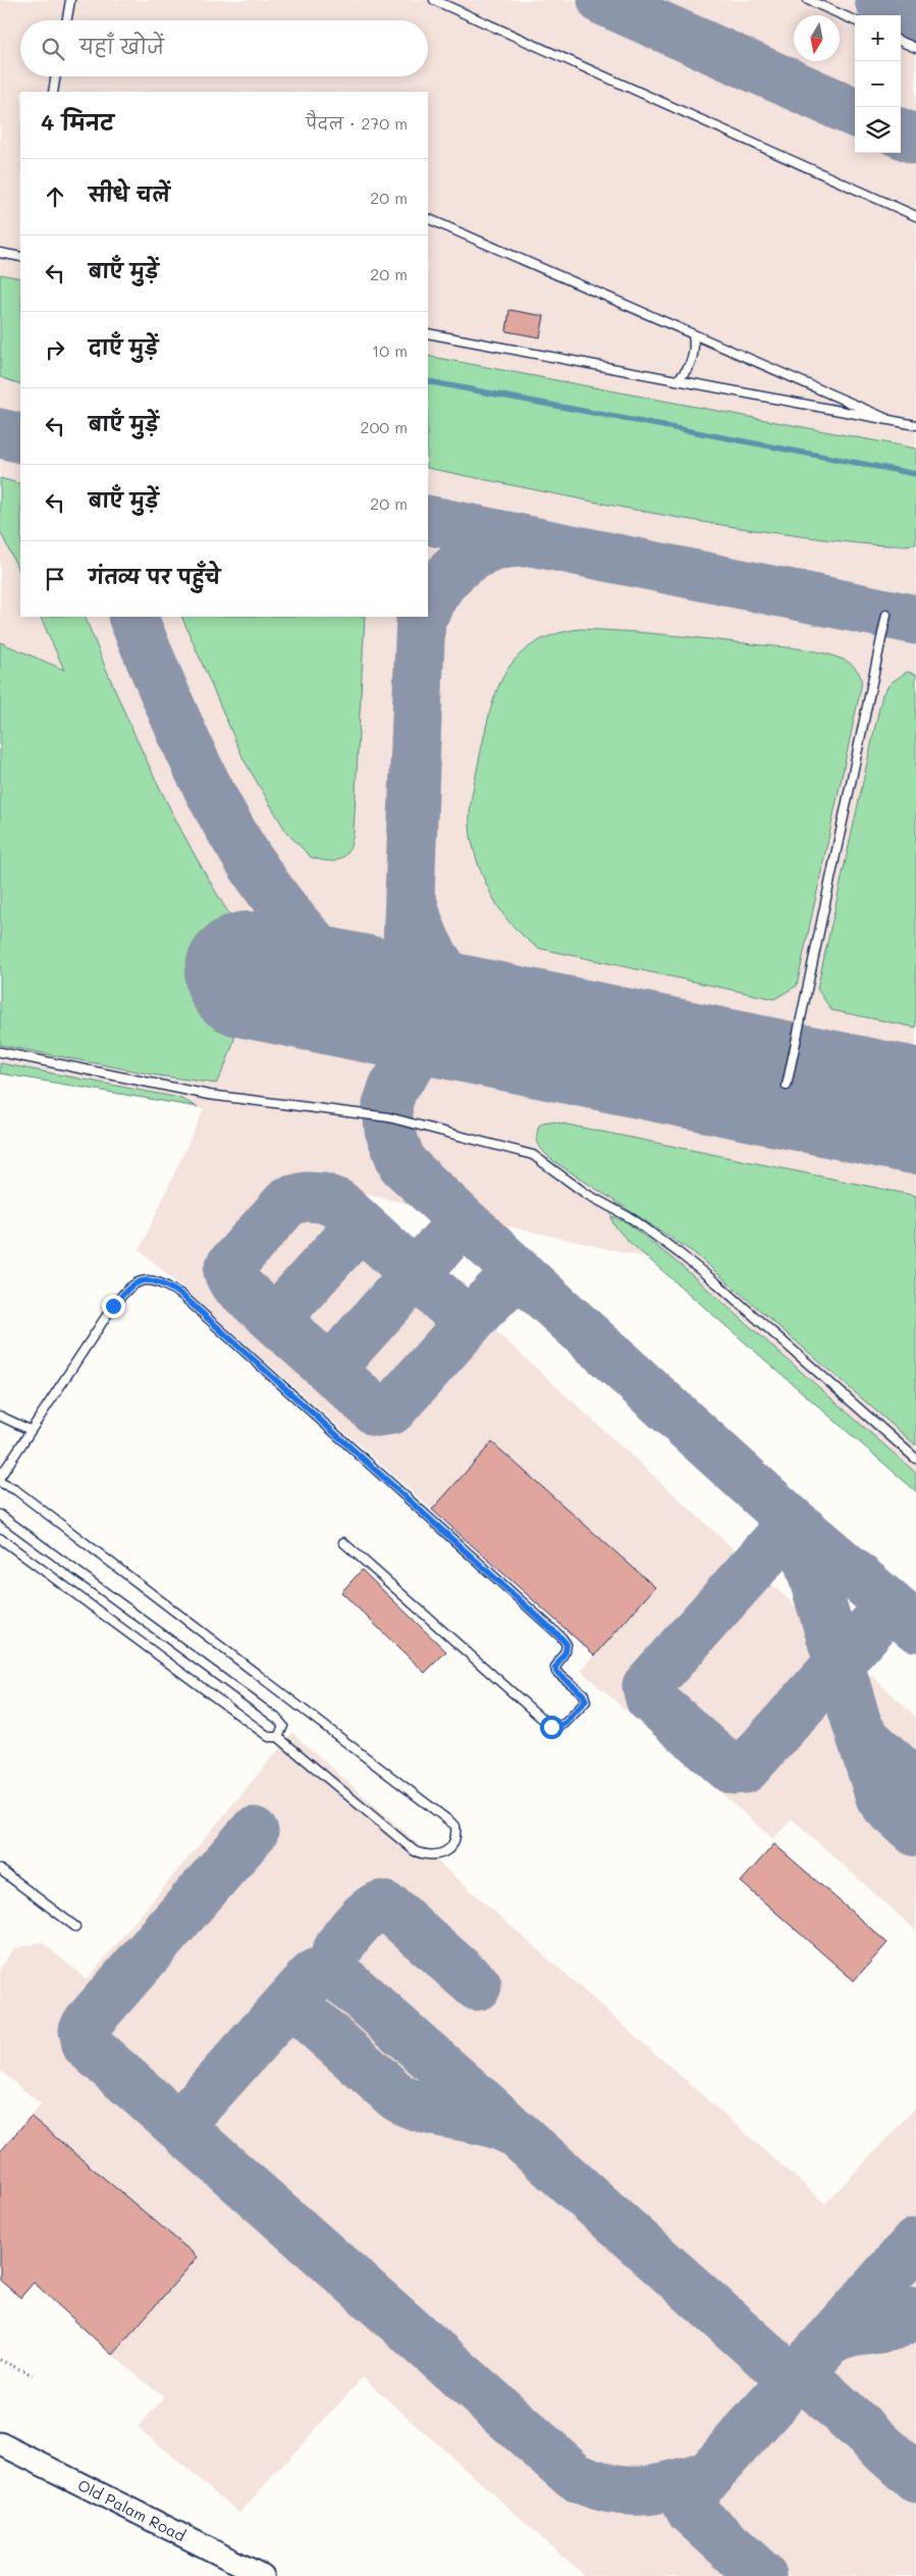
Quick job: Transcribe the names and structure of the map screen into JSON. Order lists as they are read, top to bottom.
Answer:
{
  "streets": {
    "street": ["Old Palam Road"]
  },
  "north": "bottom",
  "page": {
    "map_buttons": ["+", "−"],
    "search": "यहाँ खोजें",
    "heading": ["4 मिनट", "पैदल · 270 m"],
    "list": [
      ["सीधे चलें", "20 m"],
      ["बाएँ मुड़ें", "20 m"],
      ["दाएँ मुड़ें", "10 m"],
      ["बाएँ मुड़ें", "200 m"],
      ["बाएँ मुड़ें", "20 m"],
      "गंतव्य पर पहुँचे"
    ]
  }
}
